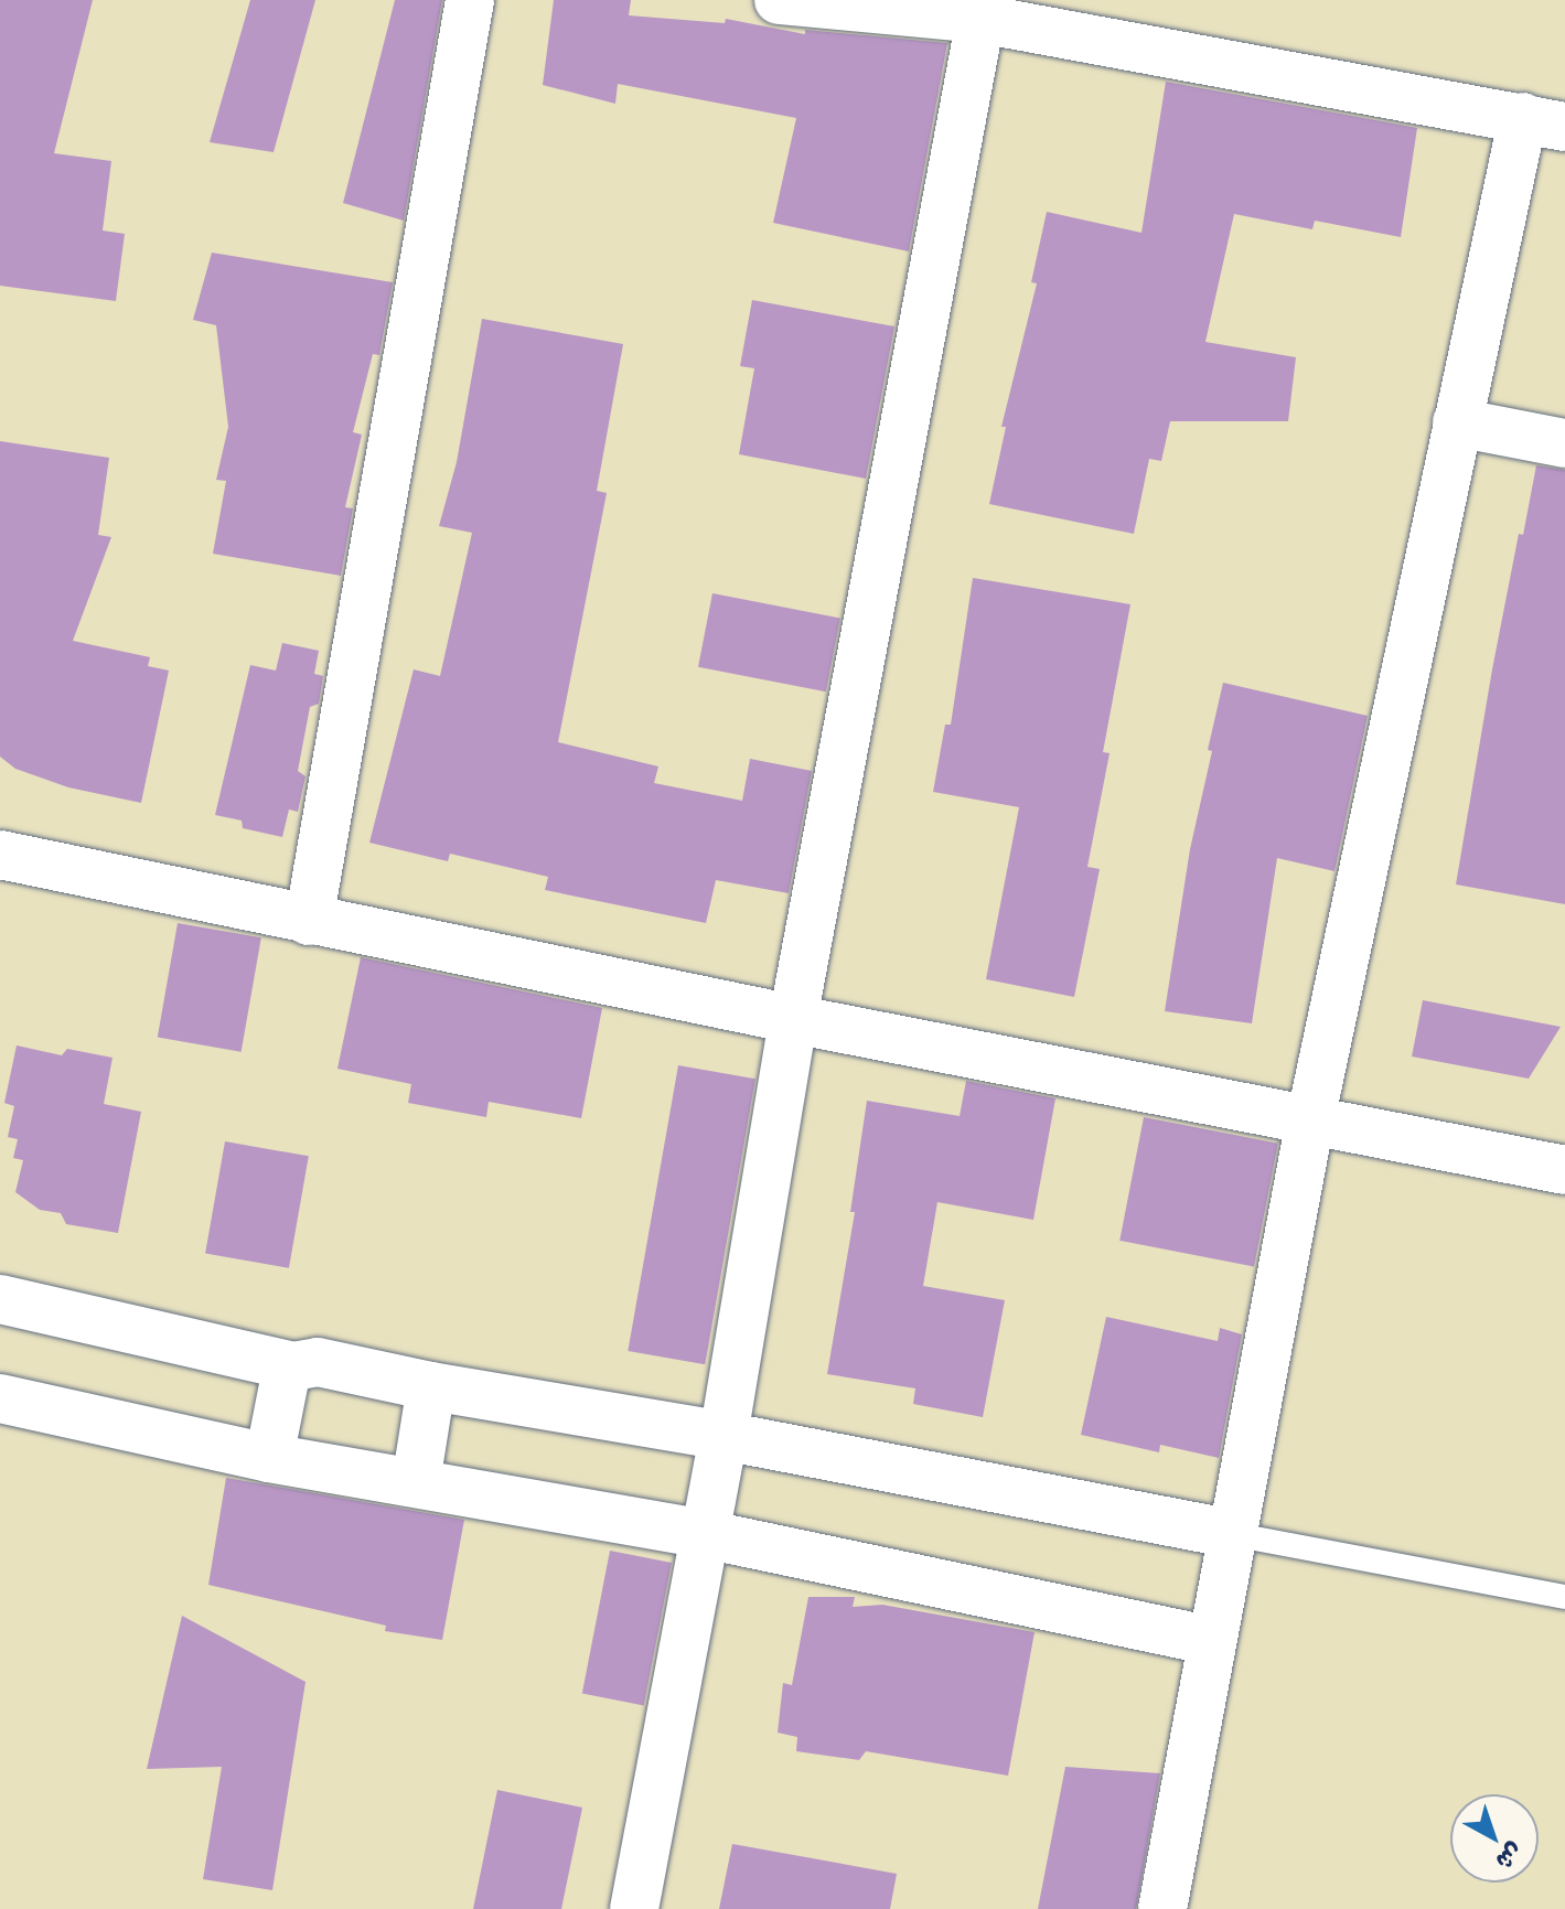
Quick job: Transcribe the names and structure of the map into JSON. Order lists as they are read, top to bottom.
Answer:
{
  "north": "bottom right"
}
